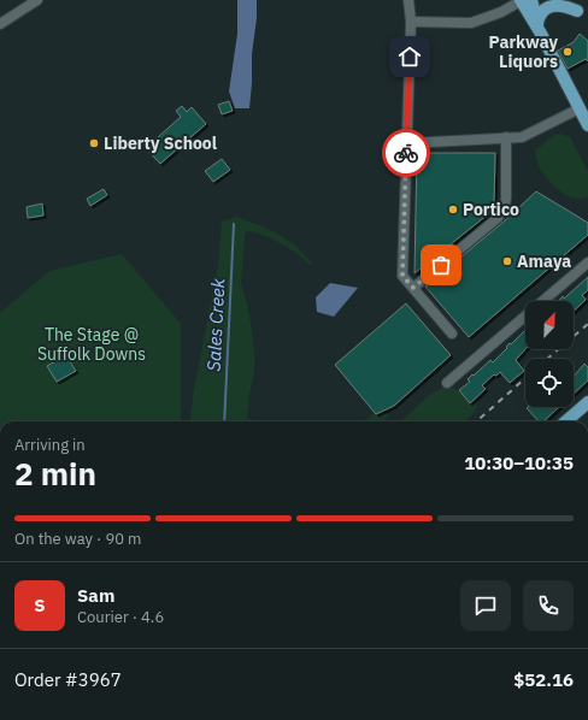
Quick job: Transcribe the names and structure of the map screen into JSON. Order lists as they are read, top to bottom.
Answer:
{
  "water": ["Sales Creek"],
  "parks": ["The Stage @ Suffolk Downs"],
  "places": [
    "Parkway Liquors",
    "Liberty School",
    "Portico",
    "Amaya"
  ],
  "north": "top right",
  "page": {
    "heading": ["2 min", "Arriving in", "10:30–10:35"],
    "panel": [
      "Sam",
      "Courier · 4.6",
      "Order #3967",
      "$52.16"
    ],
    "bar": "On the way · 90 m",
    "round": "S"
  }
}
